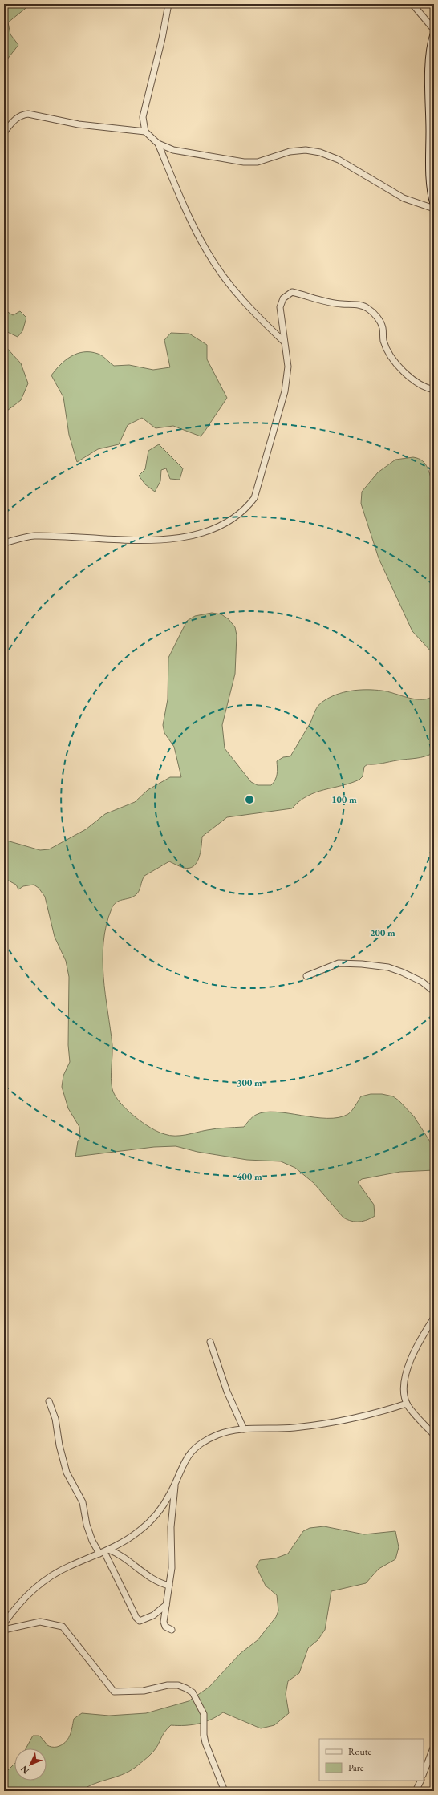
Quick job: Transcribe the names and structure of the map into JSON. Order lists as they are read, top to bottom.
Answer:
{
  "legend": ["Route", "Parc"],
  "north": "bottom left",
  "rings": [
    "100 m",
    "200 m",
    "300 m",
    "400 m"
  ]
}
